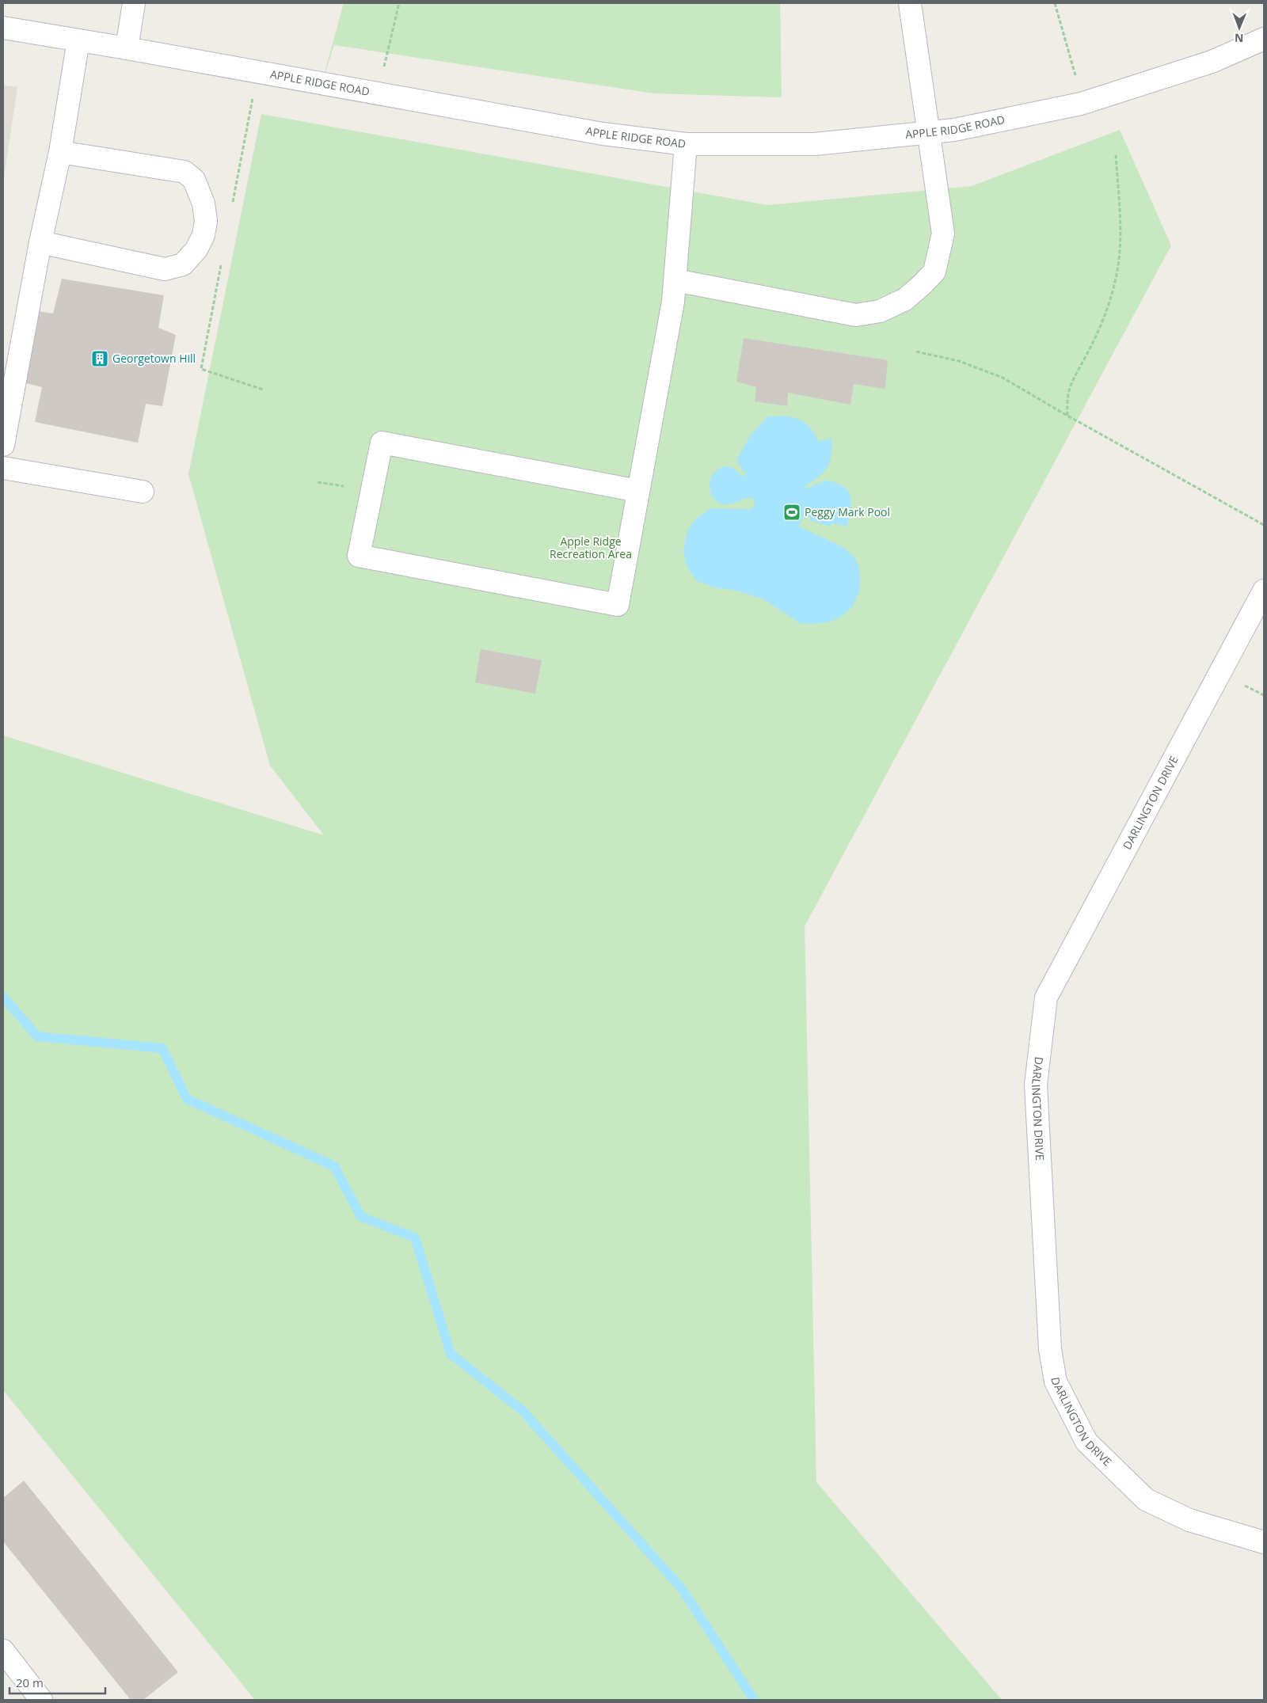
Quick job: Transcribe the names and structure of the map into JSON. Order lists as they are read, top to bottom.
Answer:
{
  "streets": {
    "street": ["APPLE RIDGE ROAD", "DARLINGTON DRIVE"]
  },
  "parks": ["Apple Ridge Recreation Area"],
  "places": {
    "building": ["Georgetown Hill"],
    "sports": ["Peggy Mark Pool"]
  },
  "scale_bar": "20 m",
  "north": "bottom"
}
